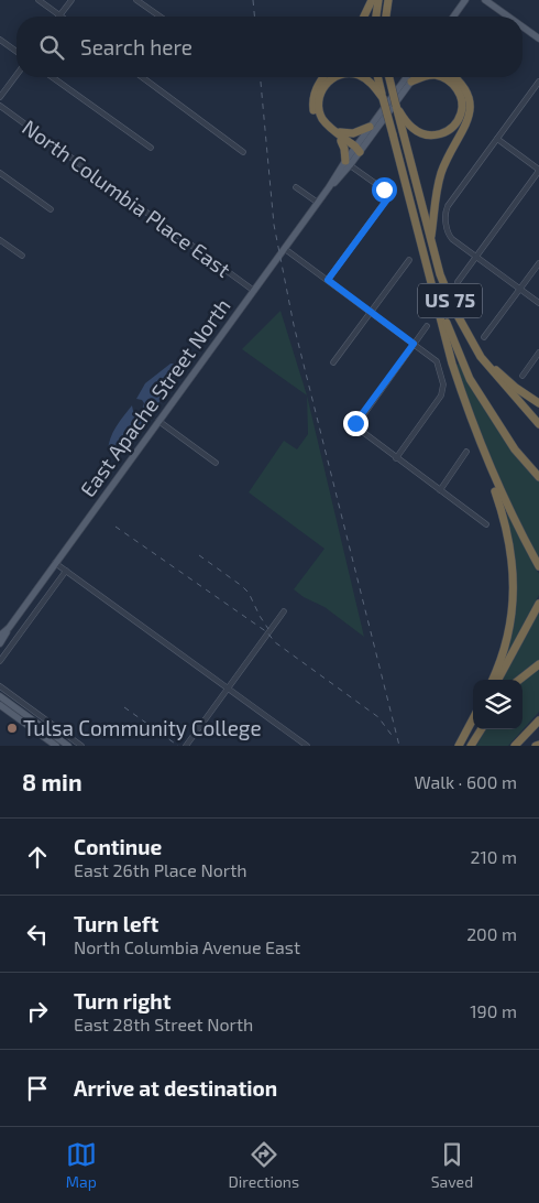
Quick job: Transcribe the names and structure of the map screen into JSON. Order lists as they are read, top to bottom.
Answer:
{
  "streets": {
    "highway": ["US 75"],
    "main road": ["East Apache Street North"],
    "street": ["North Columbia Place East"]
  },
  "crossings": [
    ["North Columbia Place East", "East Apache Street North"]
  ],
  "places": ["Tulsa Community College"],
  "page": {
    "search": "Search here",
    "heading": ["8 min", "Walk · 600 m"],
    "list": [
      ["Continue", "East 26th Place North", "210 m"],
      ["Turn left", "North Columbia Avenue East", "200 m"],
      ["Turn right", "East 28th Street North", "190 m"],
      "Arrive at destination"
    ],
    "nav": ["Map", "Directions", "Saved"]
  }
}
